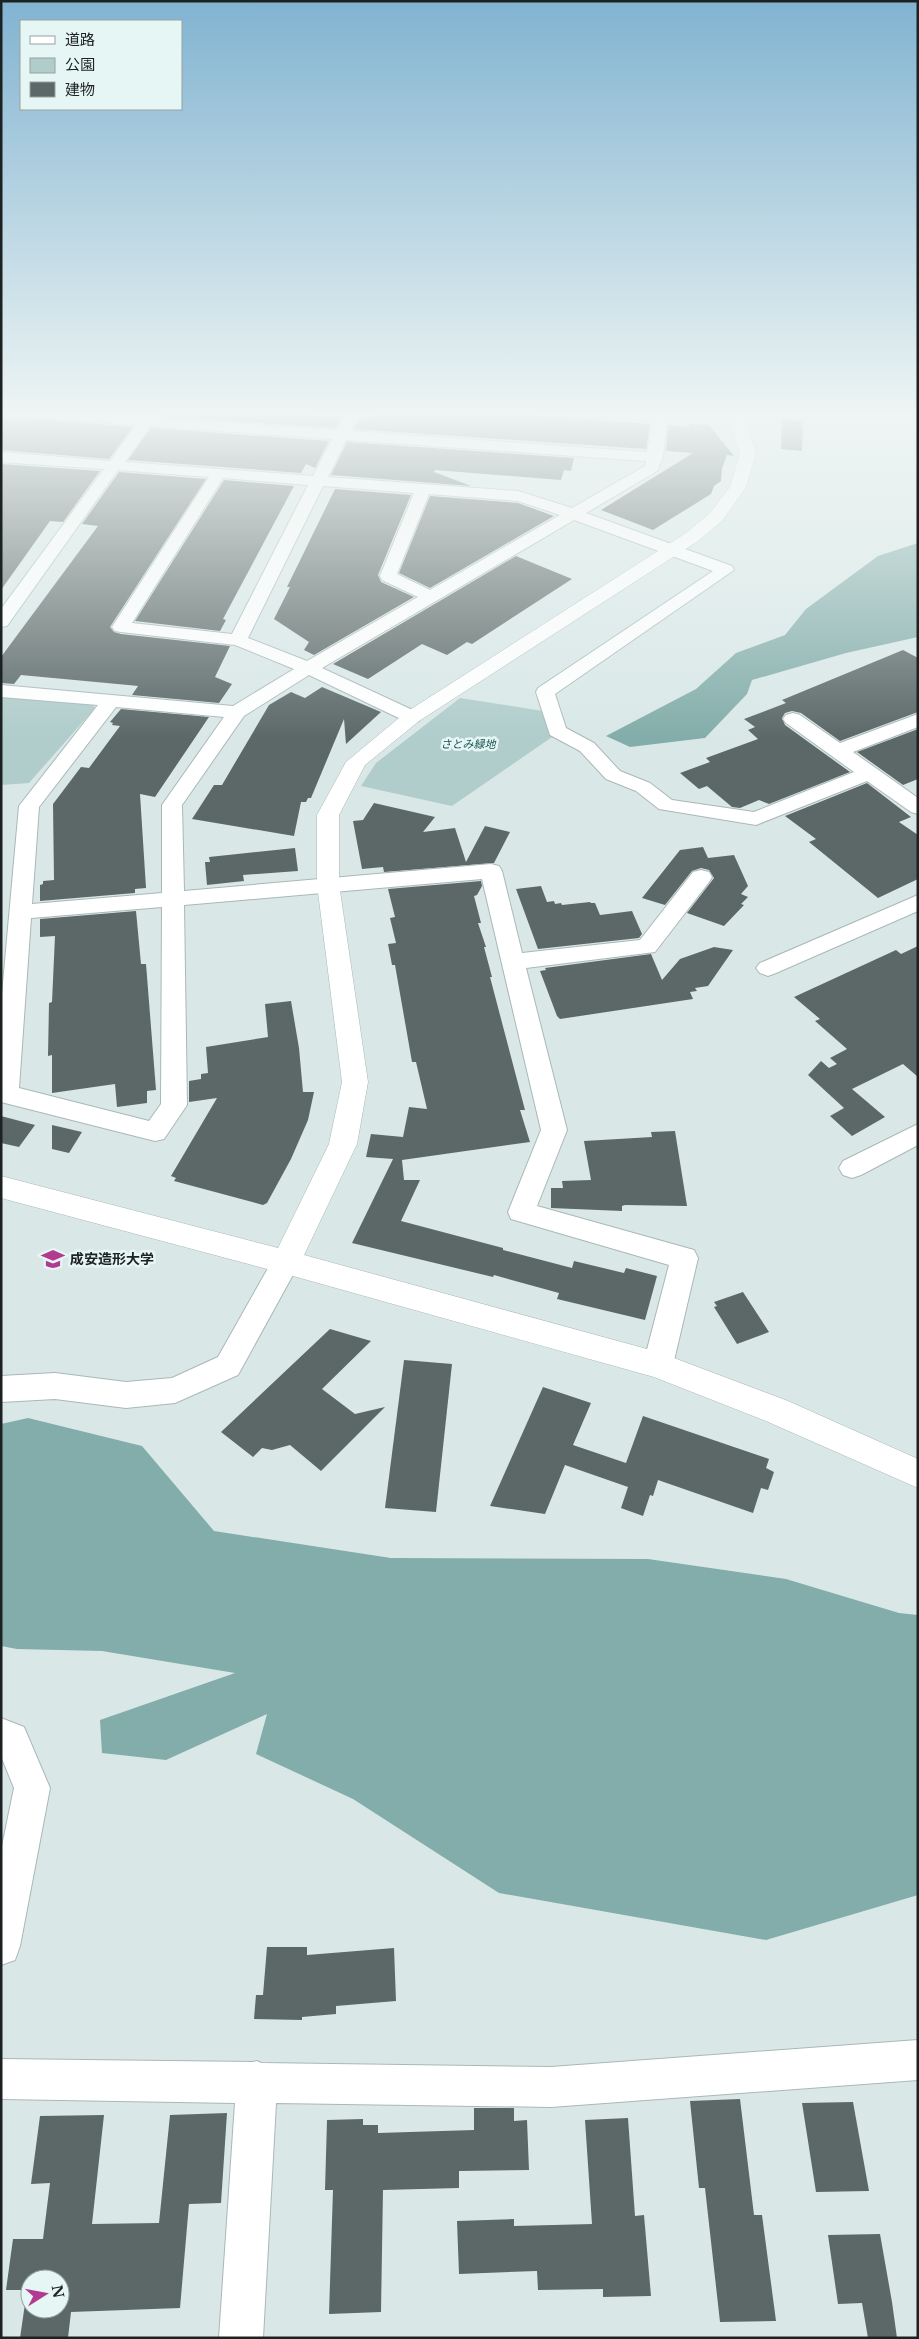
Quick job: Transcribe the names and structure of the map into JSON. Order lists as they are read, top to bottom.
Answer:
{
  "parks": ["さとみ緑地"],
  "places": {
    "school or university": ["成安造形大学"]
  },
  "legend": ["道路", "公園", "建物"],
  "north": "right"
}
